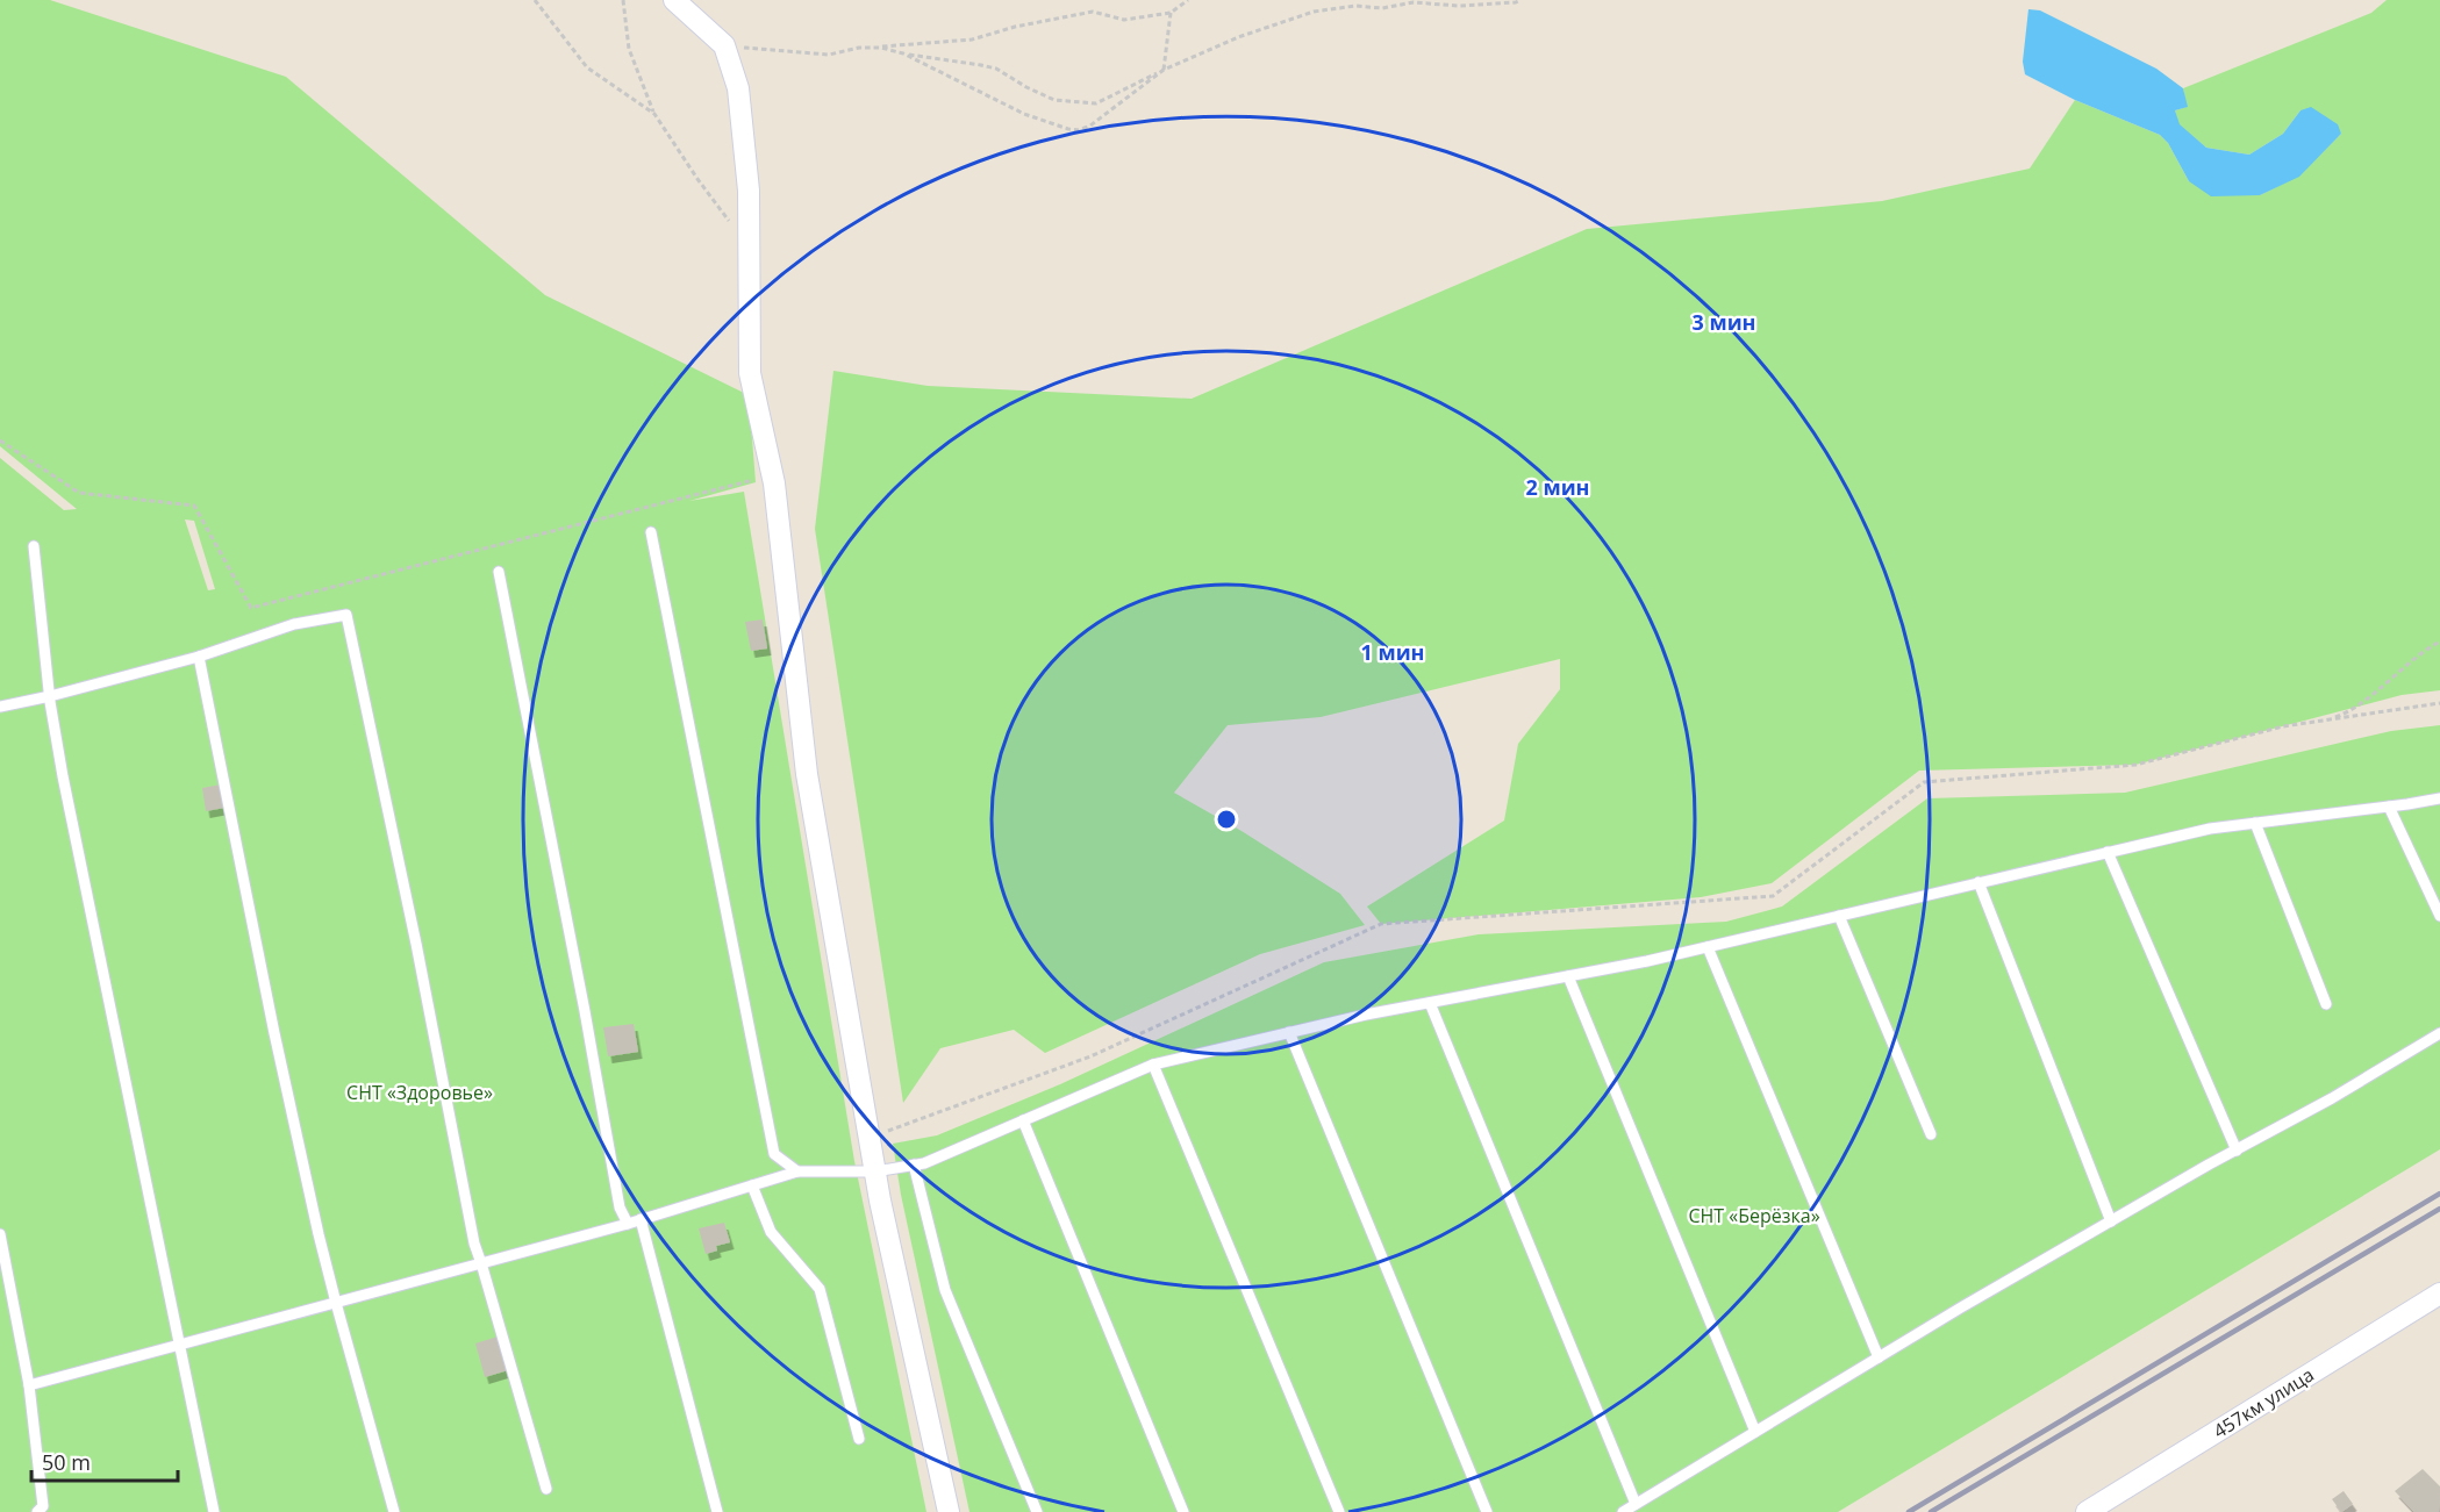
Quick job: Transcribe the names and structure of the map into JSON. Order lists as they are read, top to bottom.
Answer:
{
  "streets": {
    "street": ["457км улица"]
  },
  "parks": ["СНТ «Здоровье»", "СНТ «Берёзка»"],
  "scale_bar": "50 m",
  "rings": ["3 мин", "2 мин", "1 мин"]
}
